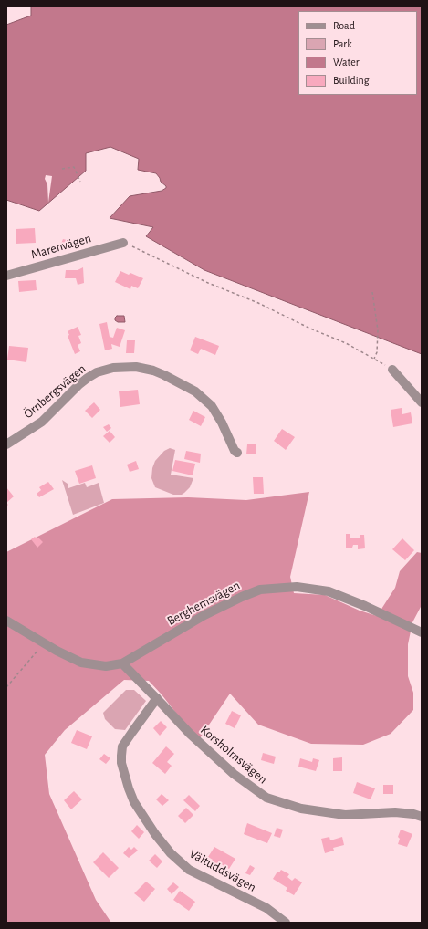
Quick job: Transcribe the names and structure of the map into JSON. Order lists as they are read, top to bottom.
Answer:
{
  "streets": {
    "street": [
      "Marenvägen",
      "Örnbergsvägen",
      "Berghemsvägen",
      "Korsholmsvägen",
      "Vältuddsvägen"
    ]
  },
  "crossings": [
    ["Berghemsvägen", "Korsholmsvägen"],
    ["Korsholmsvägen", "Vältuddsvägen"]
  ],
  "legend": [
    "Road",
    "Park",
    "Water",
    "Building"
  ]
}
